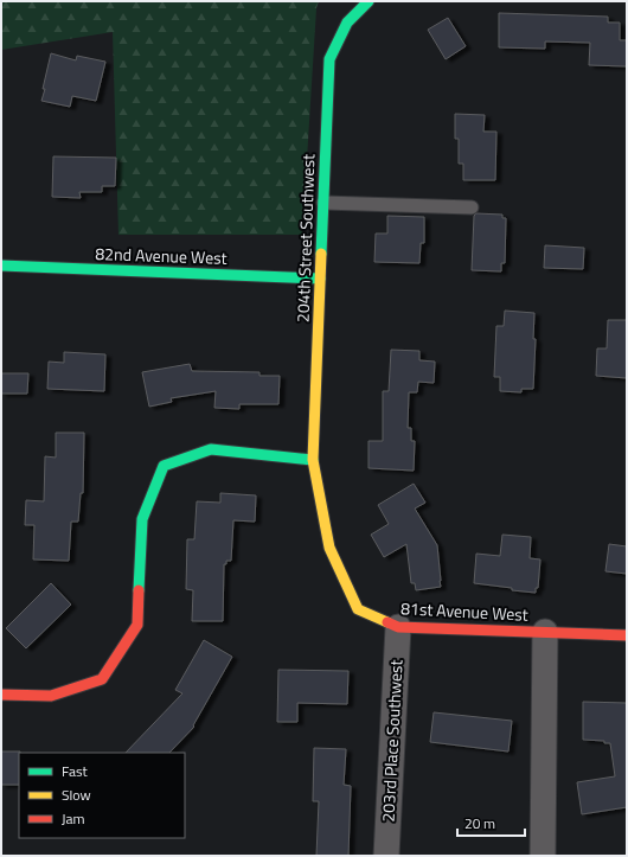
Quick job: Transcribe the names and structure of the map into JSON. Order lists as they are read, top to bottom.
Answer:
{
  "streets": {
    "street": [
      "204th Street Southwest",
      "82nd Avenue West",
      "81st Avenue West",
      "203rd Place Southwest"
    ]
  },
  "crossings": [
    ["204th Street Southwest", "82nd Avenue West"],
    ["204th Street Southwest", "81st Avenue West"],
    ["81st Avenue West", "203rd Place Southwest"]
  ],
  "legend": ["Fast", "Slow", "Jam"],
  "scale_bar": "20 m"
}
